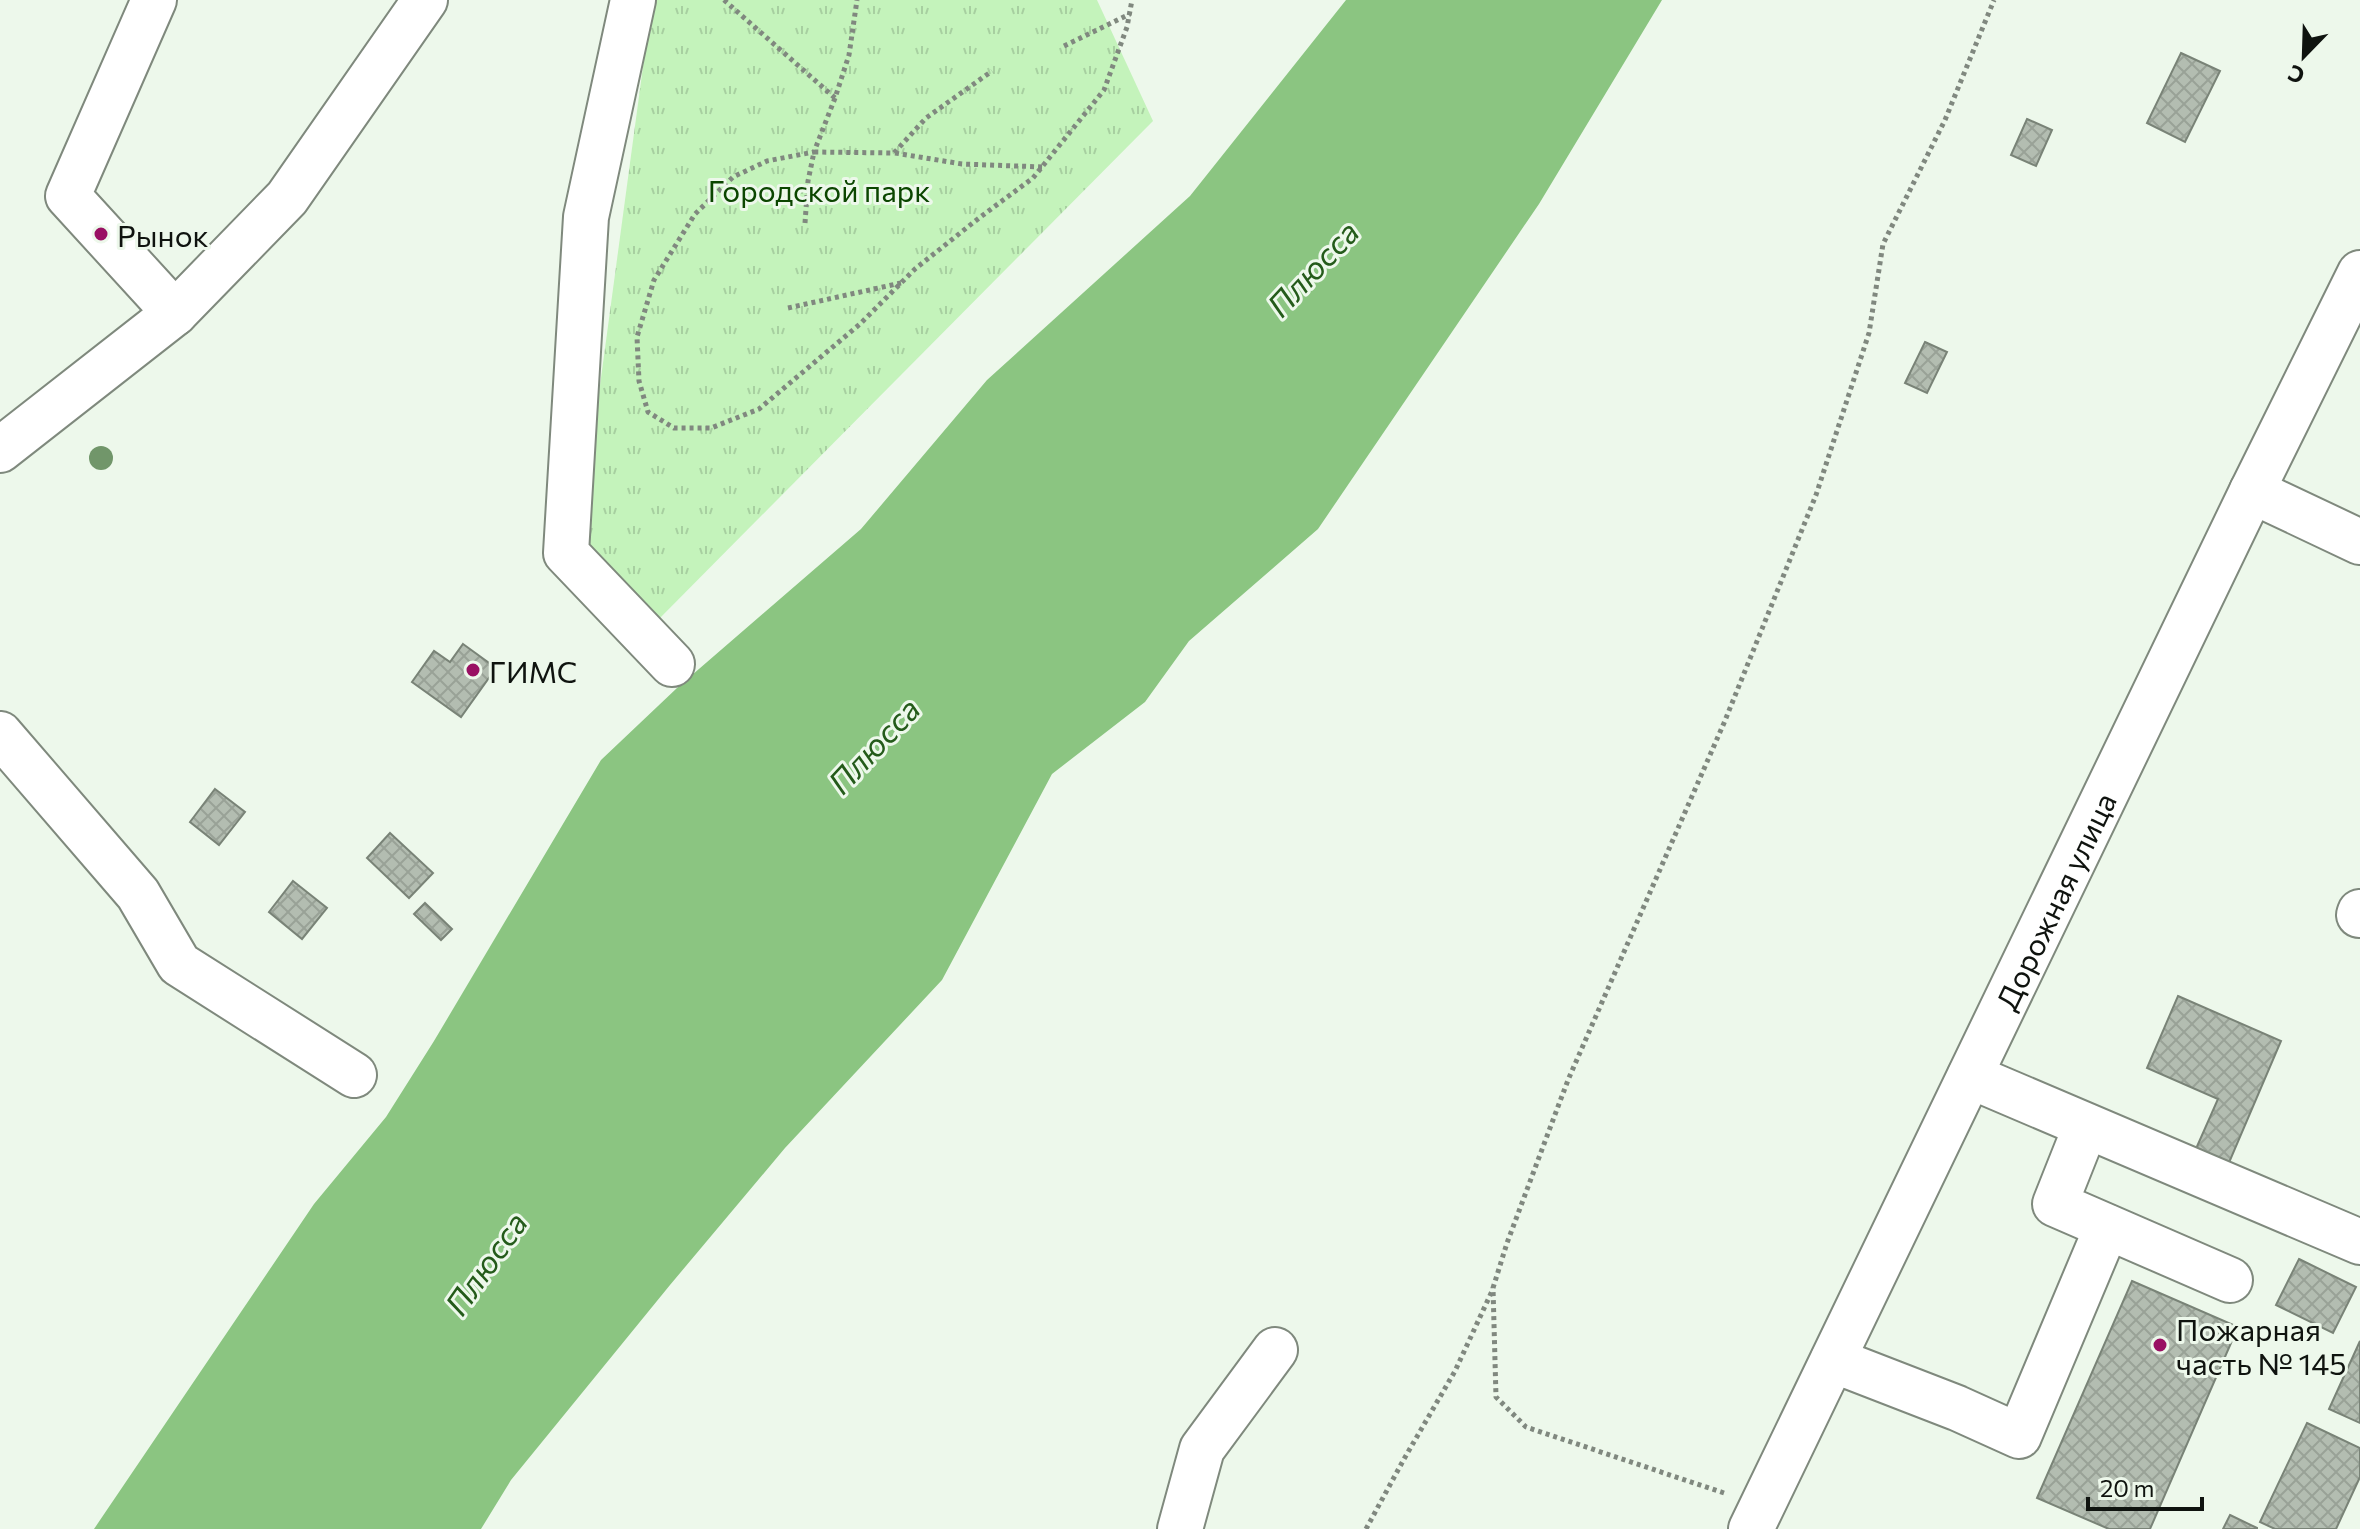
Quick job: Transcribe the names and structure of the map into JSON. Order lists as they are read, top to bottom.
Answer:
{
  "streets": {
    "street": ["Дорожная улица"]
  },
  "water": ["Плюсса"],
  "parks": ["Городской парк"],
  "places": ["Рынок", "ГИМС", "Пожарная часть № 145"],
  "scale_bar": "20 m",
  "north": "bottom left"
}
